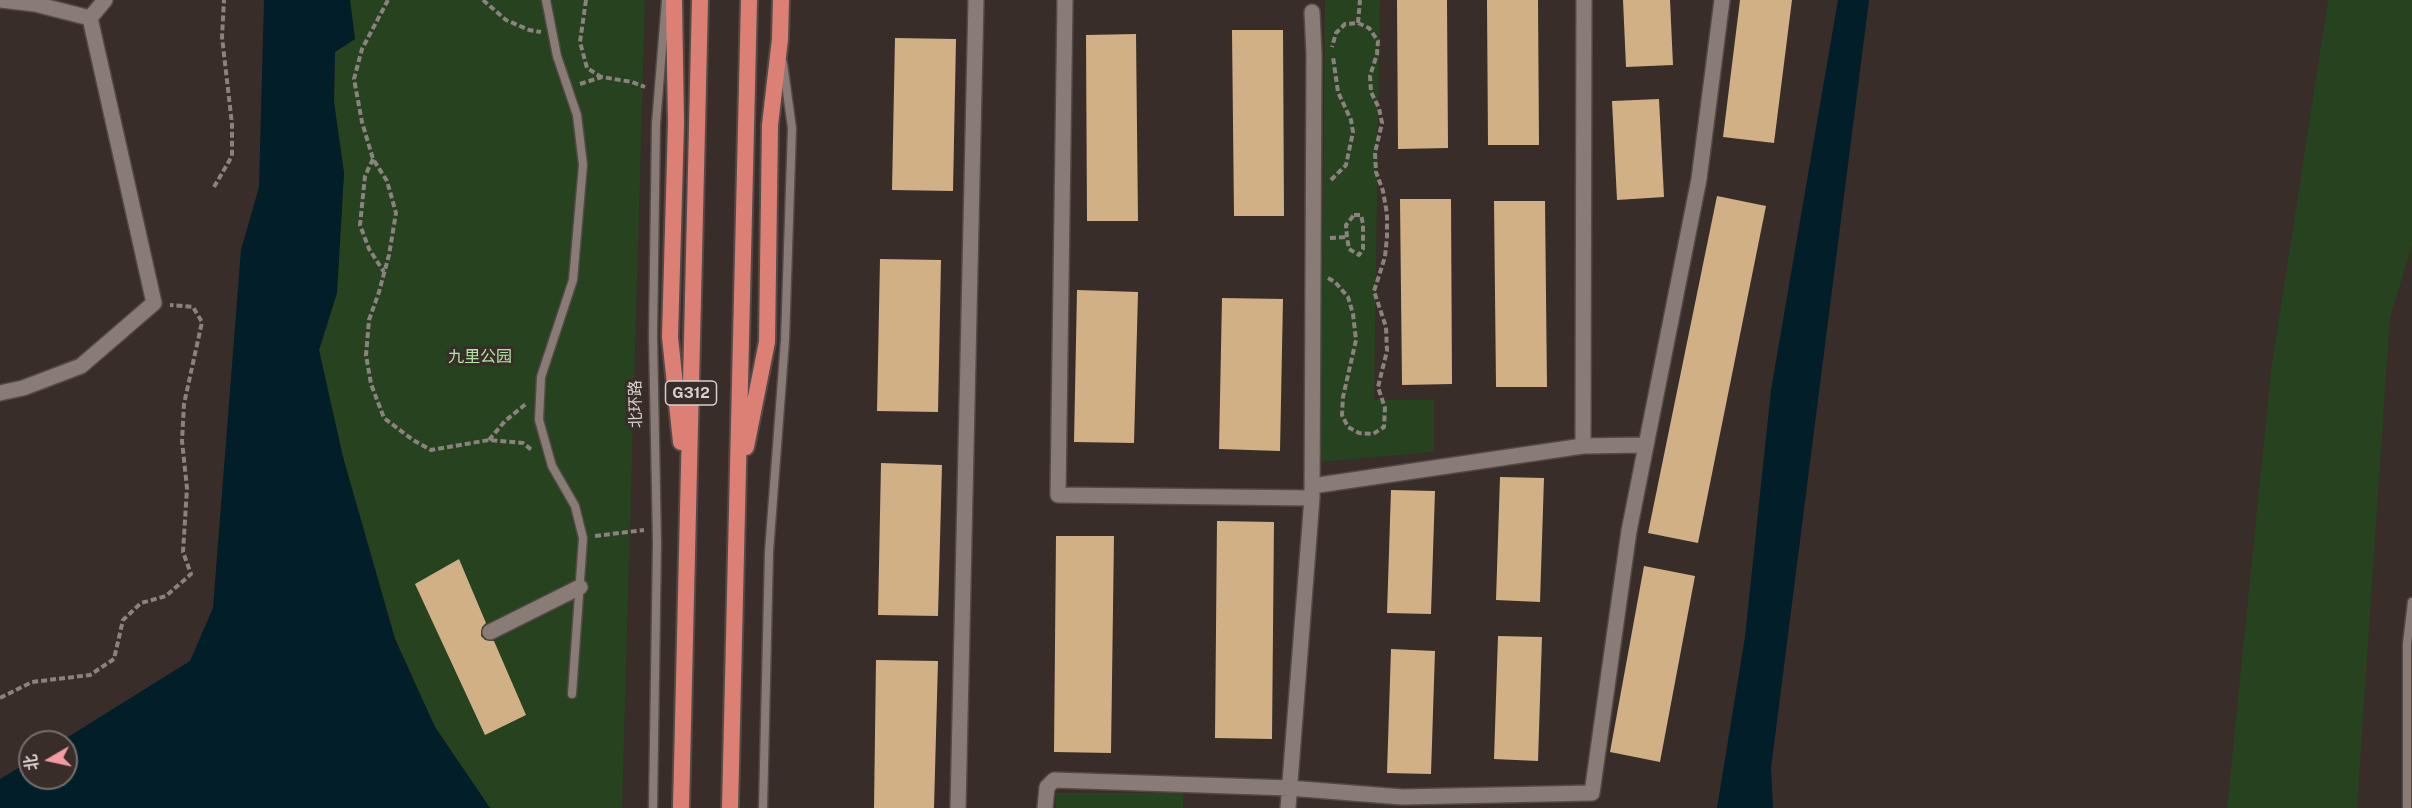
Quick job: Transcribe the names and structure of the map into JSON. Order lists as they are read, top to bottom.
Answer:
{
  "streets": {
    "highway": ["G312"],
    "lane": ["北环路"]
  },
  "parks": ["九里公园"],
  "north": "left"
}
